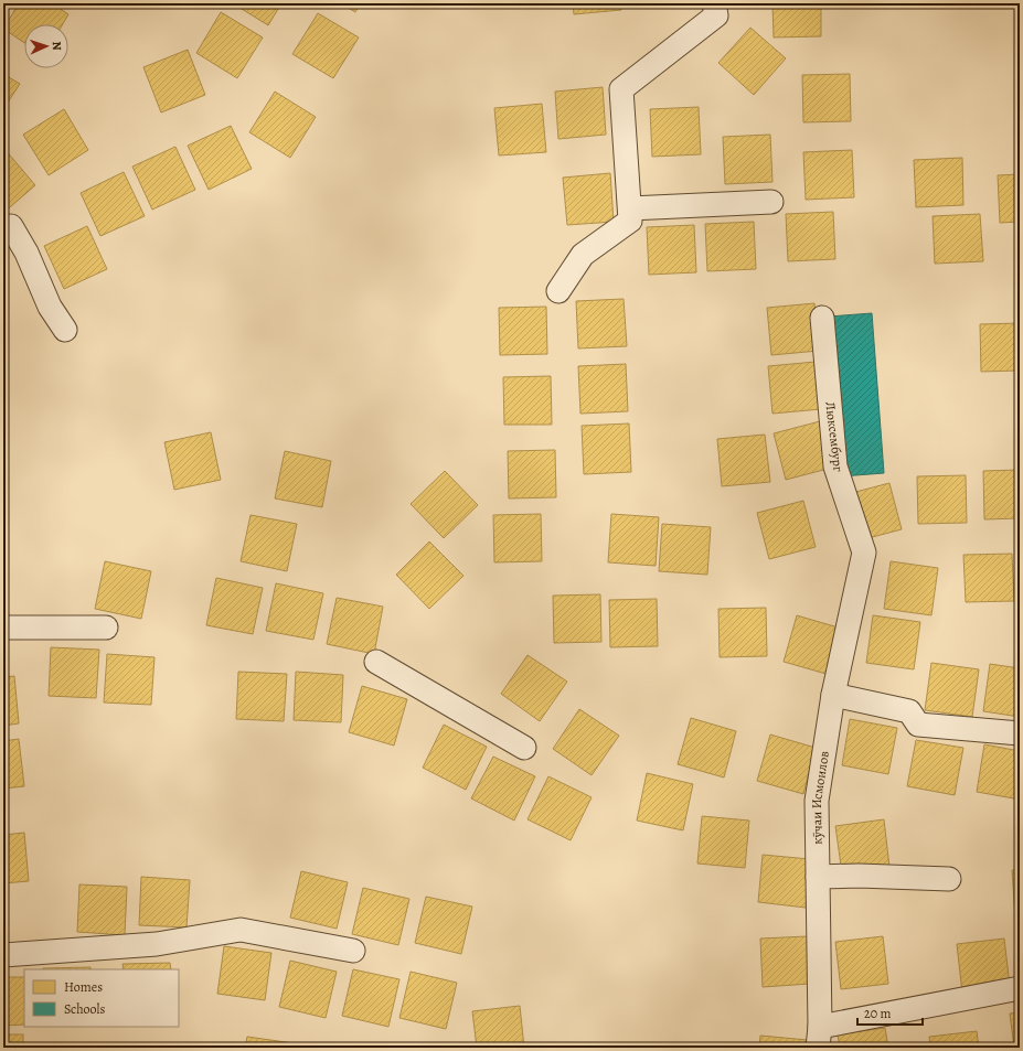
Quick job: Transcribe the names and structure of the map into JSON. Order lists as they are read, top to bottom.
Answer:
{
  "streets": {
    "street": ["Люксембург", "кӯчаи Исмоилов"]
  },
  "crossings": [
    ["Люксембург", "кӯчаи Исмоилов"]
  ],
  "legend": ["Homes", "Schools"],
  "scale_bar": "20 m",
  "north": "right"
}
